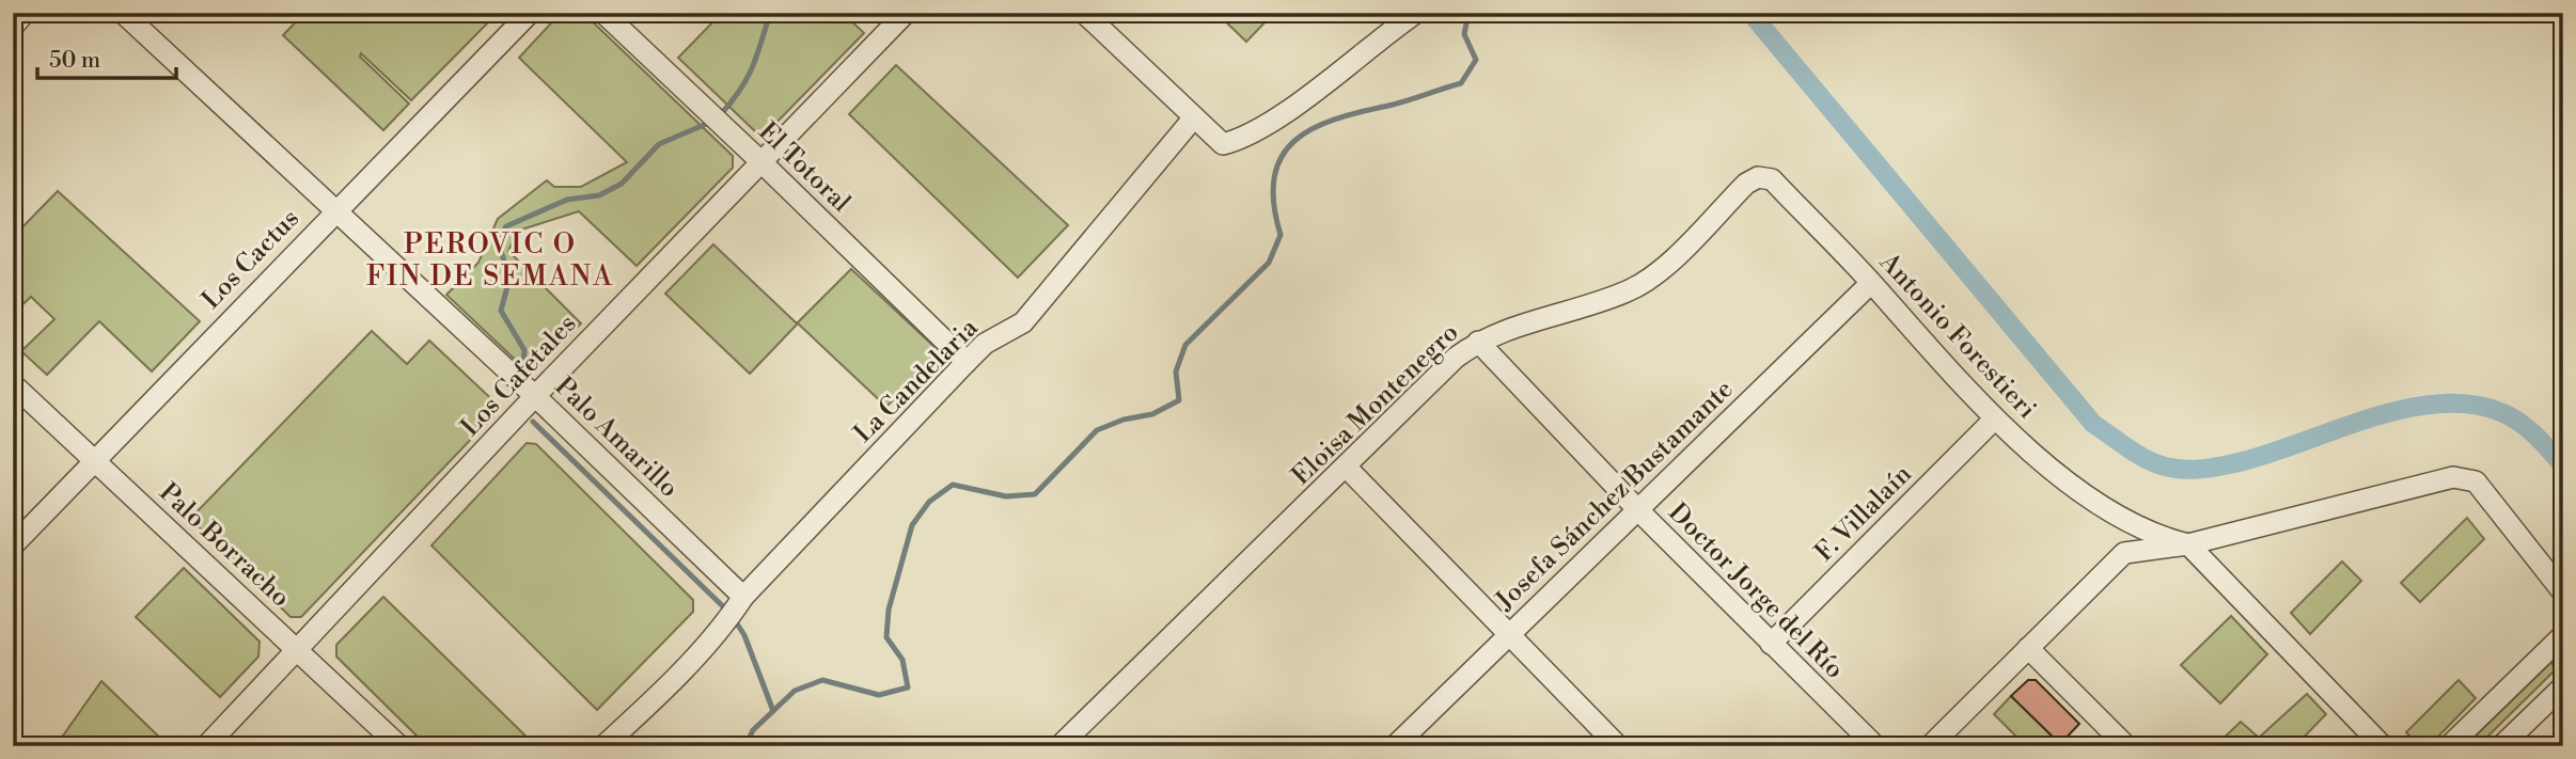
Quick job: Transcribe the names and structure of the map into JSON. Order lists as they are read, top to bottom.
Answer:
{
  "streets": {
    "street": [
      "El Totoral",
      "Los Cactus",
      "Antonio Forestieri",
      "Los Cafetales",
      "La Candelaria",
      "Eloisa Montenegro",
      "Palo Amarillo",
      "Josefa Sánchez Bustamante",
      "F. Villalaín",
      "Palo Borracho",
      "Doctor Jorge del Río"
    ]
  },
  "crossings": [
    ["El Totoral", "Los Cafetales"],
    ["El Totoral", "La Candelaria"],
    ["Los Cactus", "Palo Amarillo"],
    ["Los Cactus", "Palo Borracho"],
    ["Antonio Forestieri", "Eloisa Montenegro"],
    ["Antonio Forestieri", "Josefa Sánchez Bustamante"],
    ["Antonio Forestieri", "F. Villalaín"],
    ["Los Cafetales", "Palo Amarillo"],
    ["Los Cafetales", "Palo Borracho"],
    ["La Candelaria", "Palo Amarillo"],
    ["Eloisa Montenegro", "Doctor Jorge del Río"],
    ["Josefa Sánchez Bustamante", "Doctor Jorge del Río"],
    ["F. Villalaín", "Doctor Jorge del Río"]
  ],
  "districts": ["PEROVIC O FIN DE SEMANA"],
  "scale_bar": "50 m"
}
